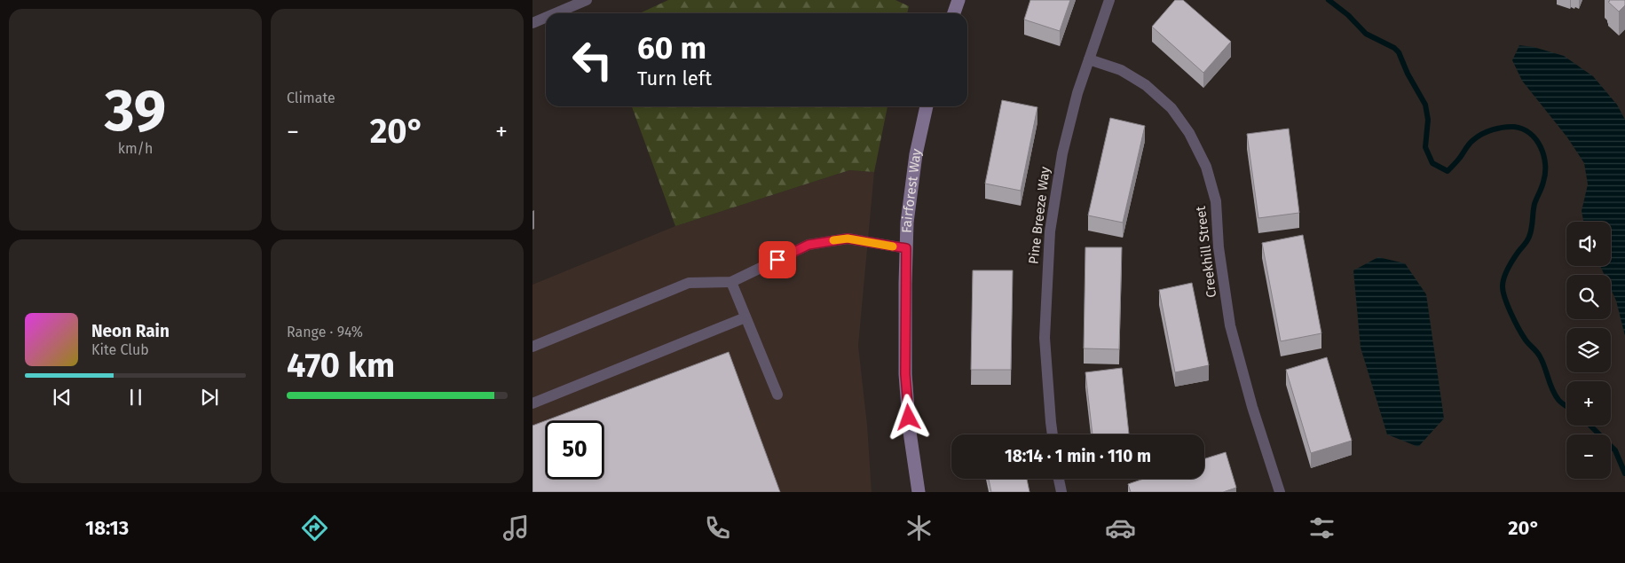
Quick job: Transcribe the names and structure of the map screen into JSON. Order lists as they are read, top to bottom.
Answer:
{
  "streets": {
    "main road": ["Fairforest Way"],
    "lane": ["Pine Breeze Way", "Creekhill Street"]
  },
  "crossings": [
    ["Pine Breeze Way", "Creekhill Street"]
  ],
  "page": {
    "tile": [
      ["39", "km/h"],
      "Climate",
      ["Range · 94%", "470 km"]
    ],
    "turn": ["60 m", "Turn left"],
    "heat": ["−", "20°", "+"],
    "map_buttons": ["+", "−"],
    "song": ["Neon Rain", "Kite Club"],
    "limit": "50",
    "trip": "18:14 · 1 min · 110 m",
    "tabs": ["18:13", "20°"]
  }
}
